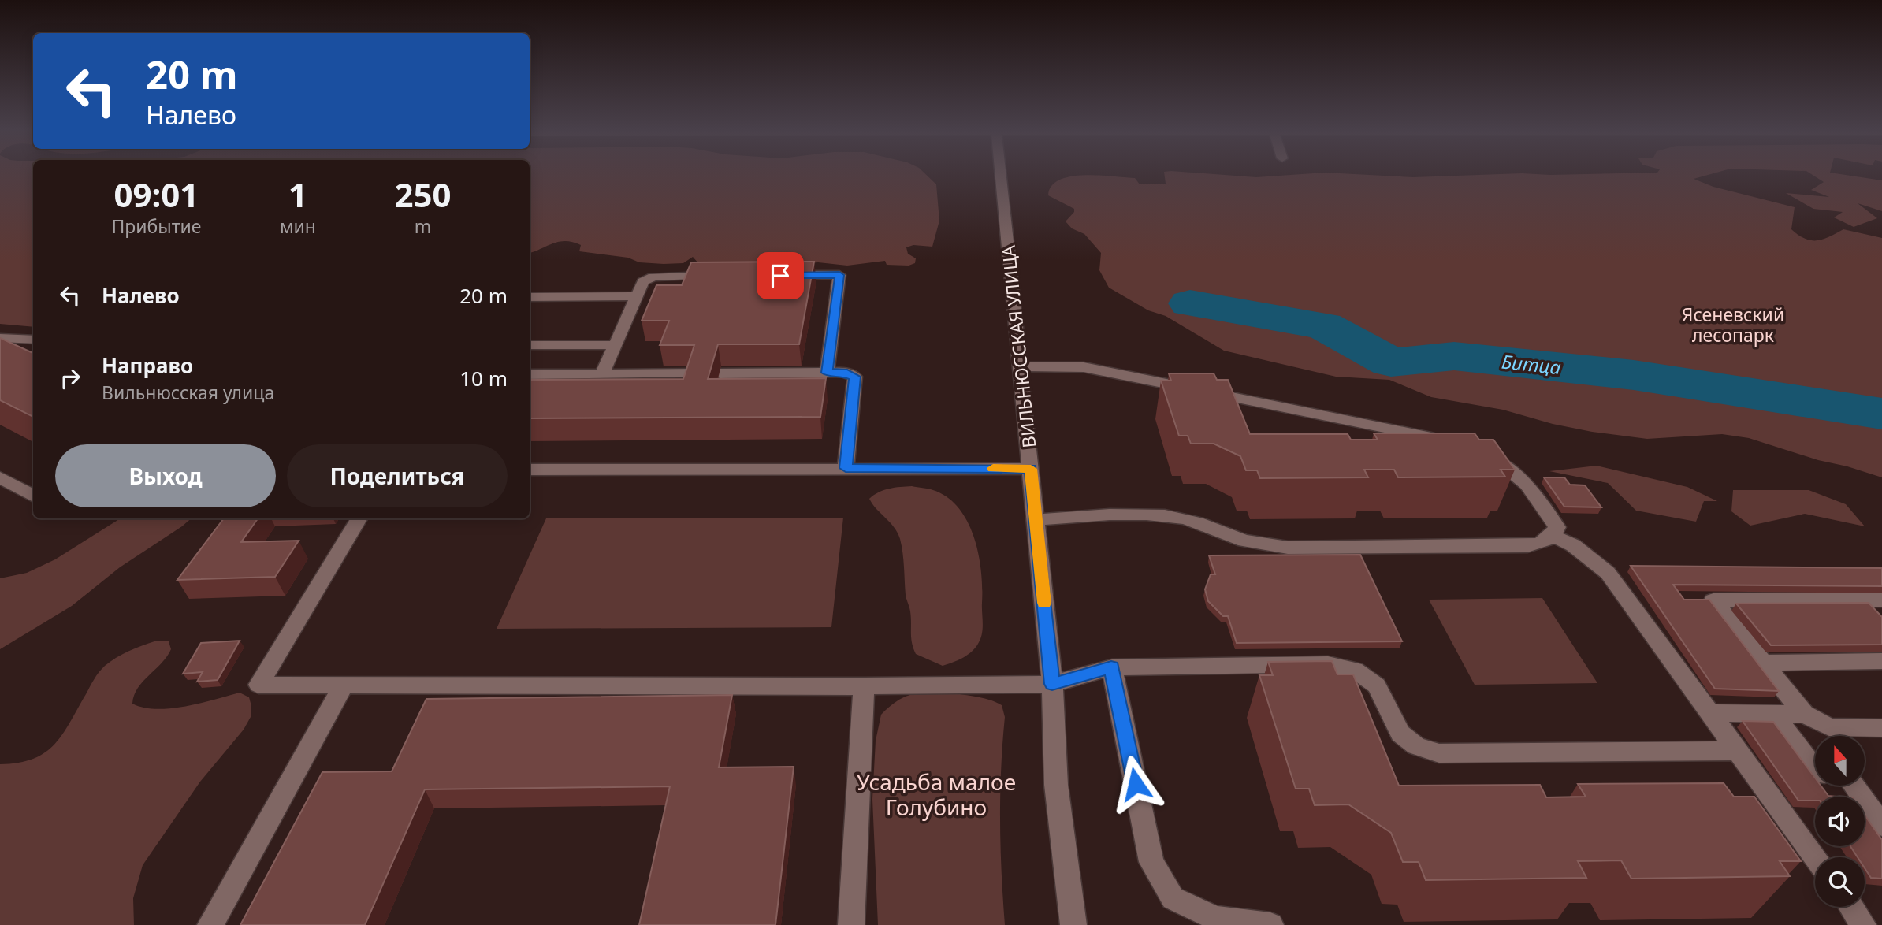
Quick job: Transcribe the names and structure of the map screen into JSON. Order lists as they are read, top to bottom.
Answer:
{
  "streets": {
    "street": ["ВИЛЬНЮССКАЯ УЛИЦА"]
  },
  "water": ["Битца"],
  "parks": ["Ясеневский лесопарк", "Усадьба малое Голубино"],
  "north": "top",
  "page": {
    "turn": ["20 m", "Налево"],
    "eta": [
      "09:01",
      "Прибытие",
      "1",
      "мин",
      "250",
      "m"
    ],
    "list": [
      {
        "name": "Налево",
        "value": "20 m"
      },
      {
        "name": "Направо",
        "note": "Вильнюсская улица",
        "value": "10 m"
      }
    ],
    "buttons": ["Выход", "Поделиться"]
  }
}
